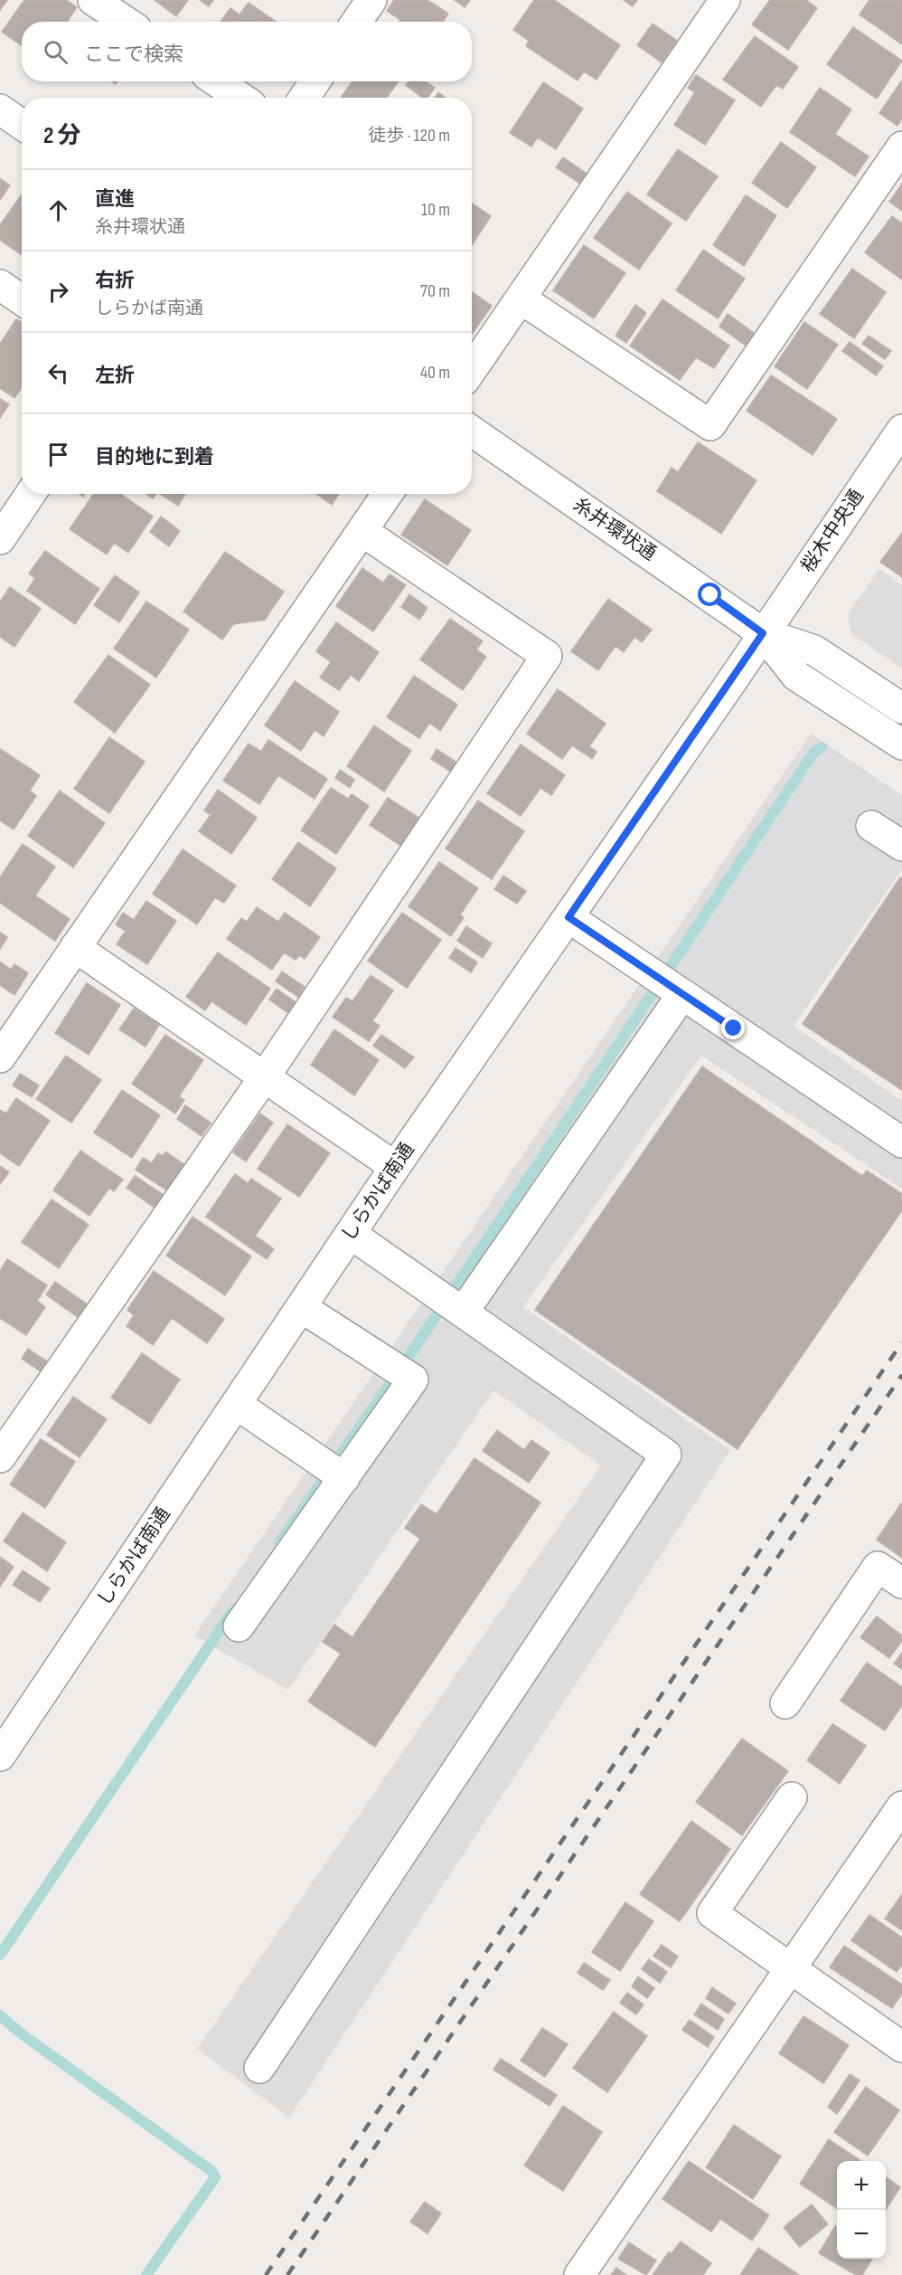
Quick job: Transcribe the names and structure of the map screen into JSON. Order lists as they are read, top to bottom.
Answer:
{
  "streets": {
    "street": ["糸井環状通", "桜木中央通", "しらかば南通"]
  },
  "crossings": [
    ["糸井環状通", "桜木中央通"],
    ["糸井環状通", "しらかば南通"],
    ["桜木中央通", "しらかば南通"]
  ],
  "page": {
    "search": "ここで検索",
    "heading": ["2 分", "徒歩 · 120 m"],
    "list": [
      ["直進", "糸井環状通", "10 m"],
      ["右折", "しらかば南通", "70 m"],
      ["左折", "40 m"],
      "目的地に到着"
    ],
    "map_buttons": ["+", "−"]
  }
}
